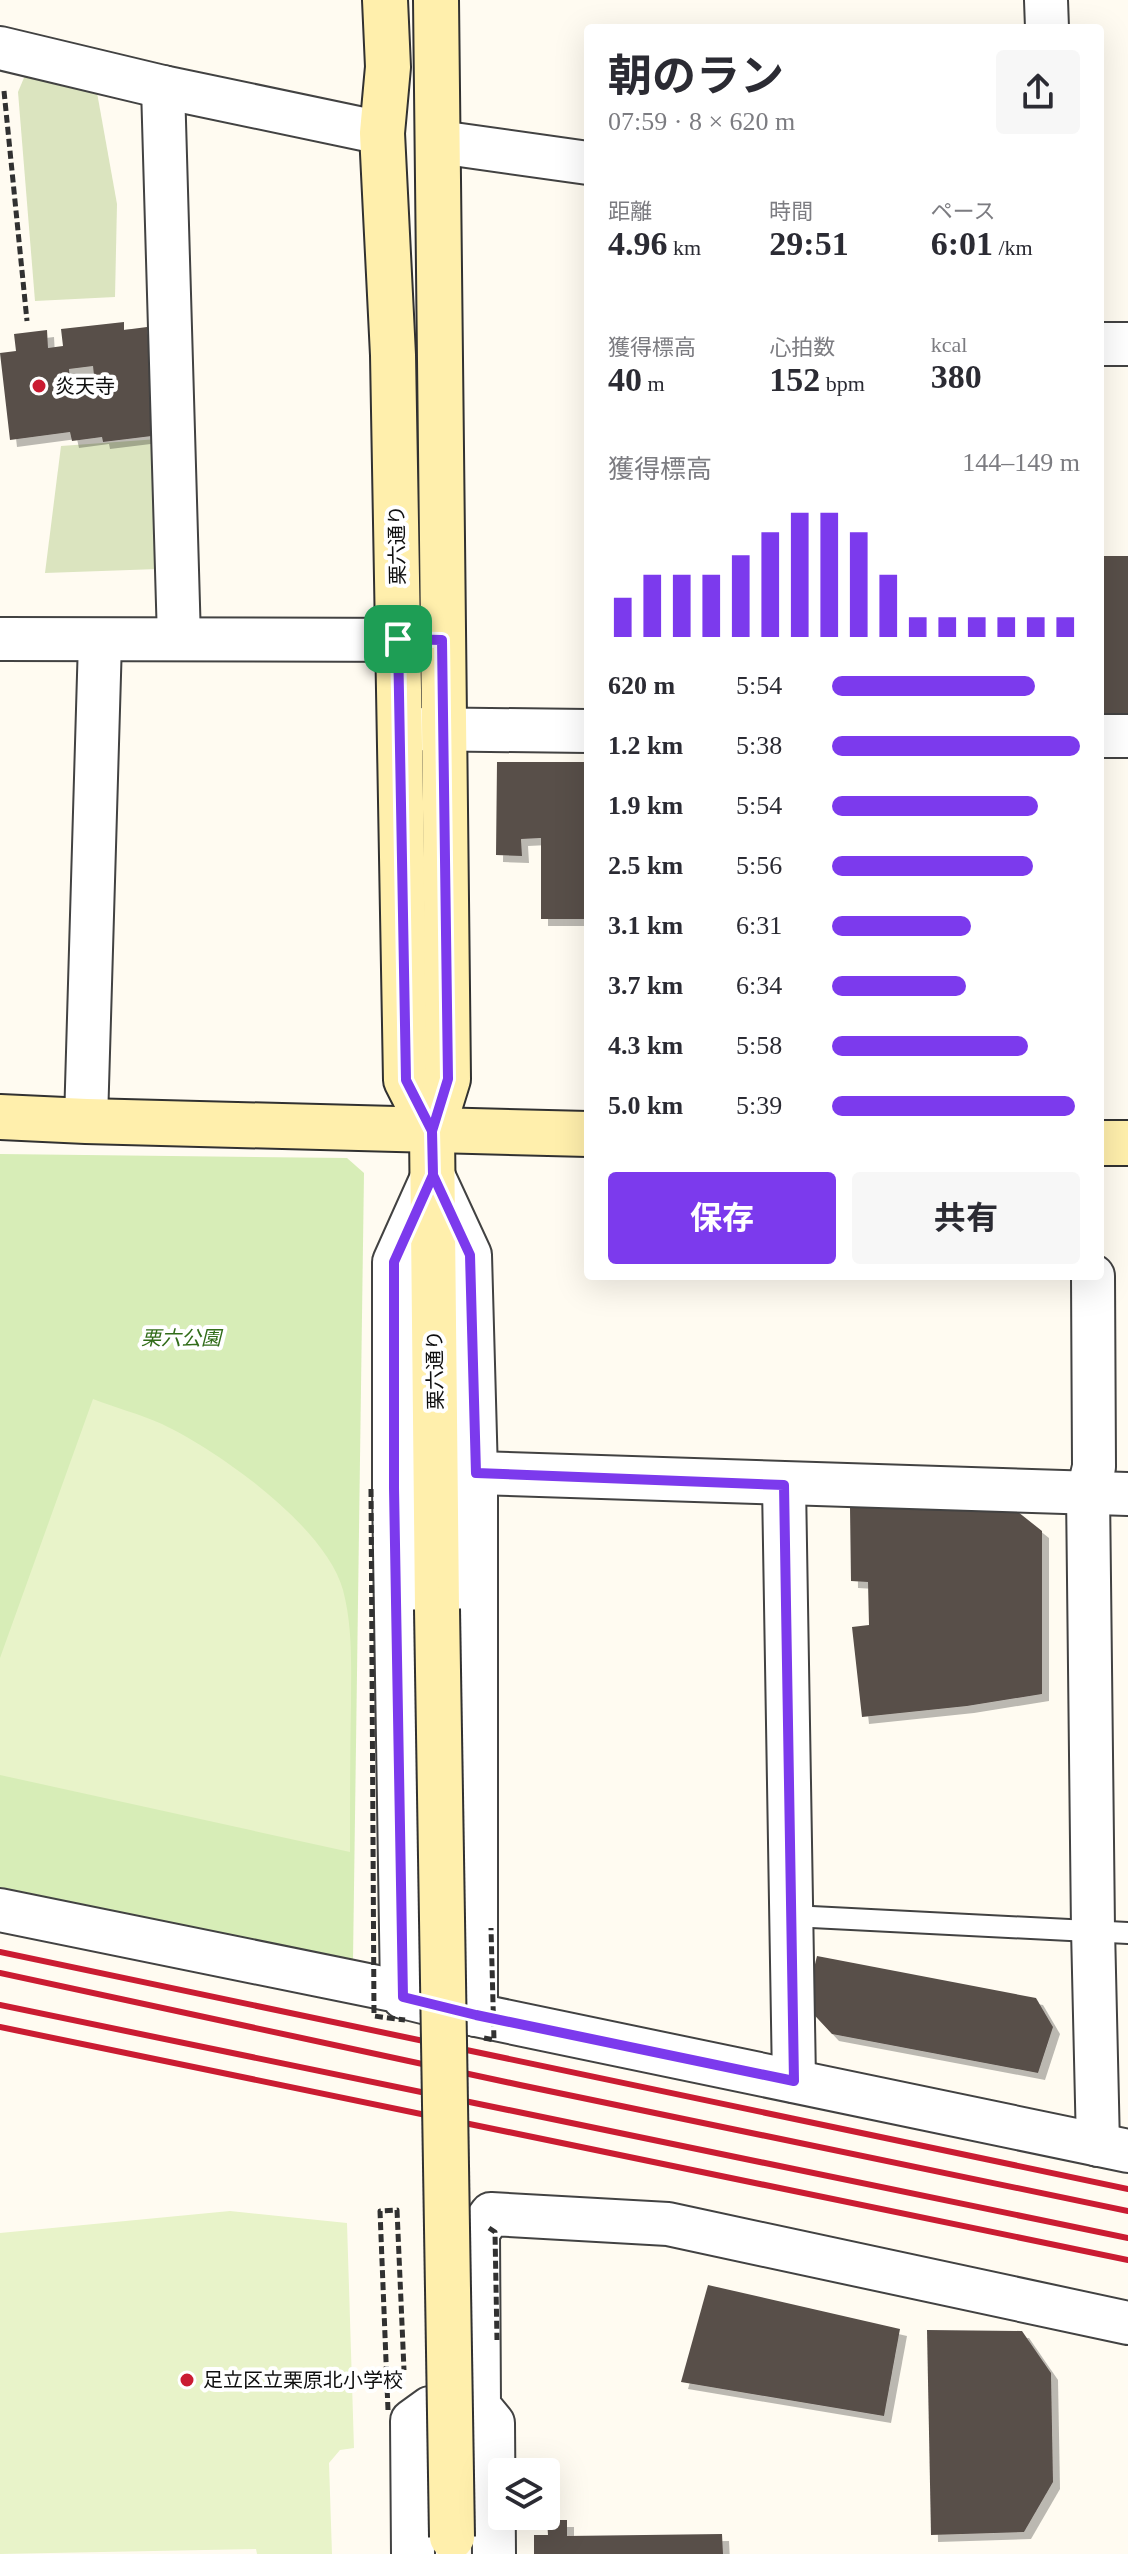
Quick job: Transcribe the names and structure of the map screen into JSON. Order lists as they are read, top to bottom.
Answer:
{
  "streets": {
    "street": ["栗六通り"]
  },
  "parks": ["栗六公園"],
  "places": ["炎天寺", "足立区立栗原北小学校"],
  "page": {
    "heading": ["朝のラン", "07:59 · 8 × 620 m"],
    "stats": [
      ["距離", "4.96 km"],
      ["時間", "29:51"],
      ["ペース", "6:01 /km"],
      ["獲得標高", "40 m"],
      ["心拍数", "152 bpm"],
      ["kcal", "380"]
    ],
    "chart": ["獲得標高", "144–149 m"],
    "list": [
      {
        "name": "620 m",
        "note": "5:54"
      },
      {
        "name": "1.2 km",
        "note": "5:38"
      },
      {
        "name": "1.9 km",
        "note": "5:54"
      },
      {
        "name": "2.5 km",
        "note": "5:56"
      },
      {
        "name": "3.1 km",
        "note": "6:31"
      },
      {
        "name": "3.7 km",
        "note": "6:34"
      },
      {
        "name": "4.3 km",
        "note": "5:58"
      },
      {
        "name": "5.0 km",
        "note": "5:39"
      }
    ],
    "buttons": ["保存", "共有"]
  }
}
